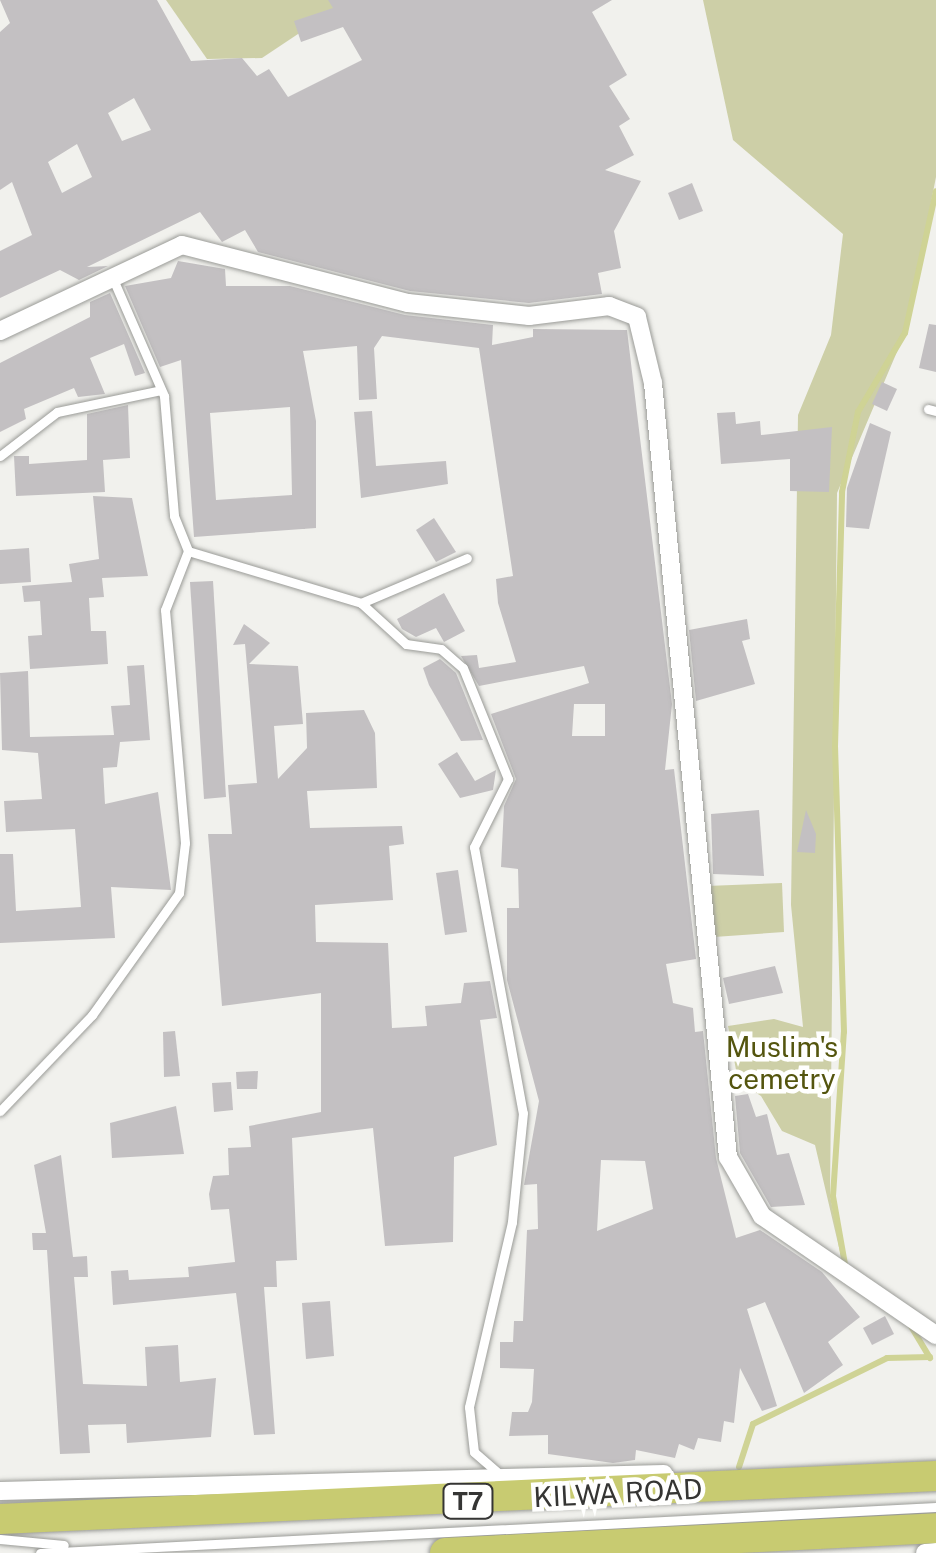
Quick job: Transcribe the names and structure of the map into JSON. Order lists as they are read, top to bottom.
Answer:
{
  "streets": {
    "highway": ["KILWA ROAD", "T7"]
  },
  "parks": ["Muslim's cemetry"]
}
